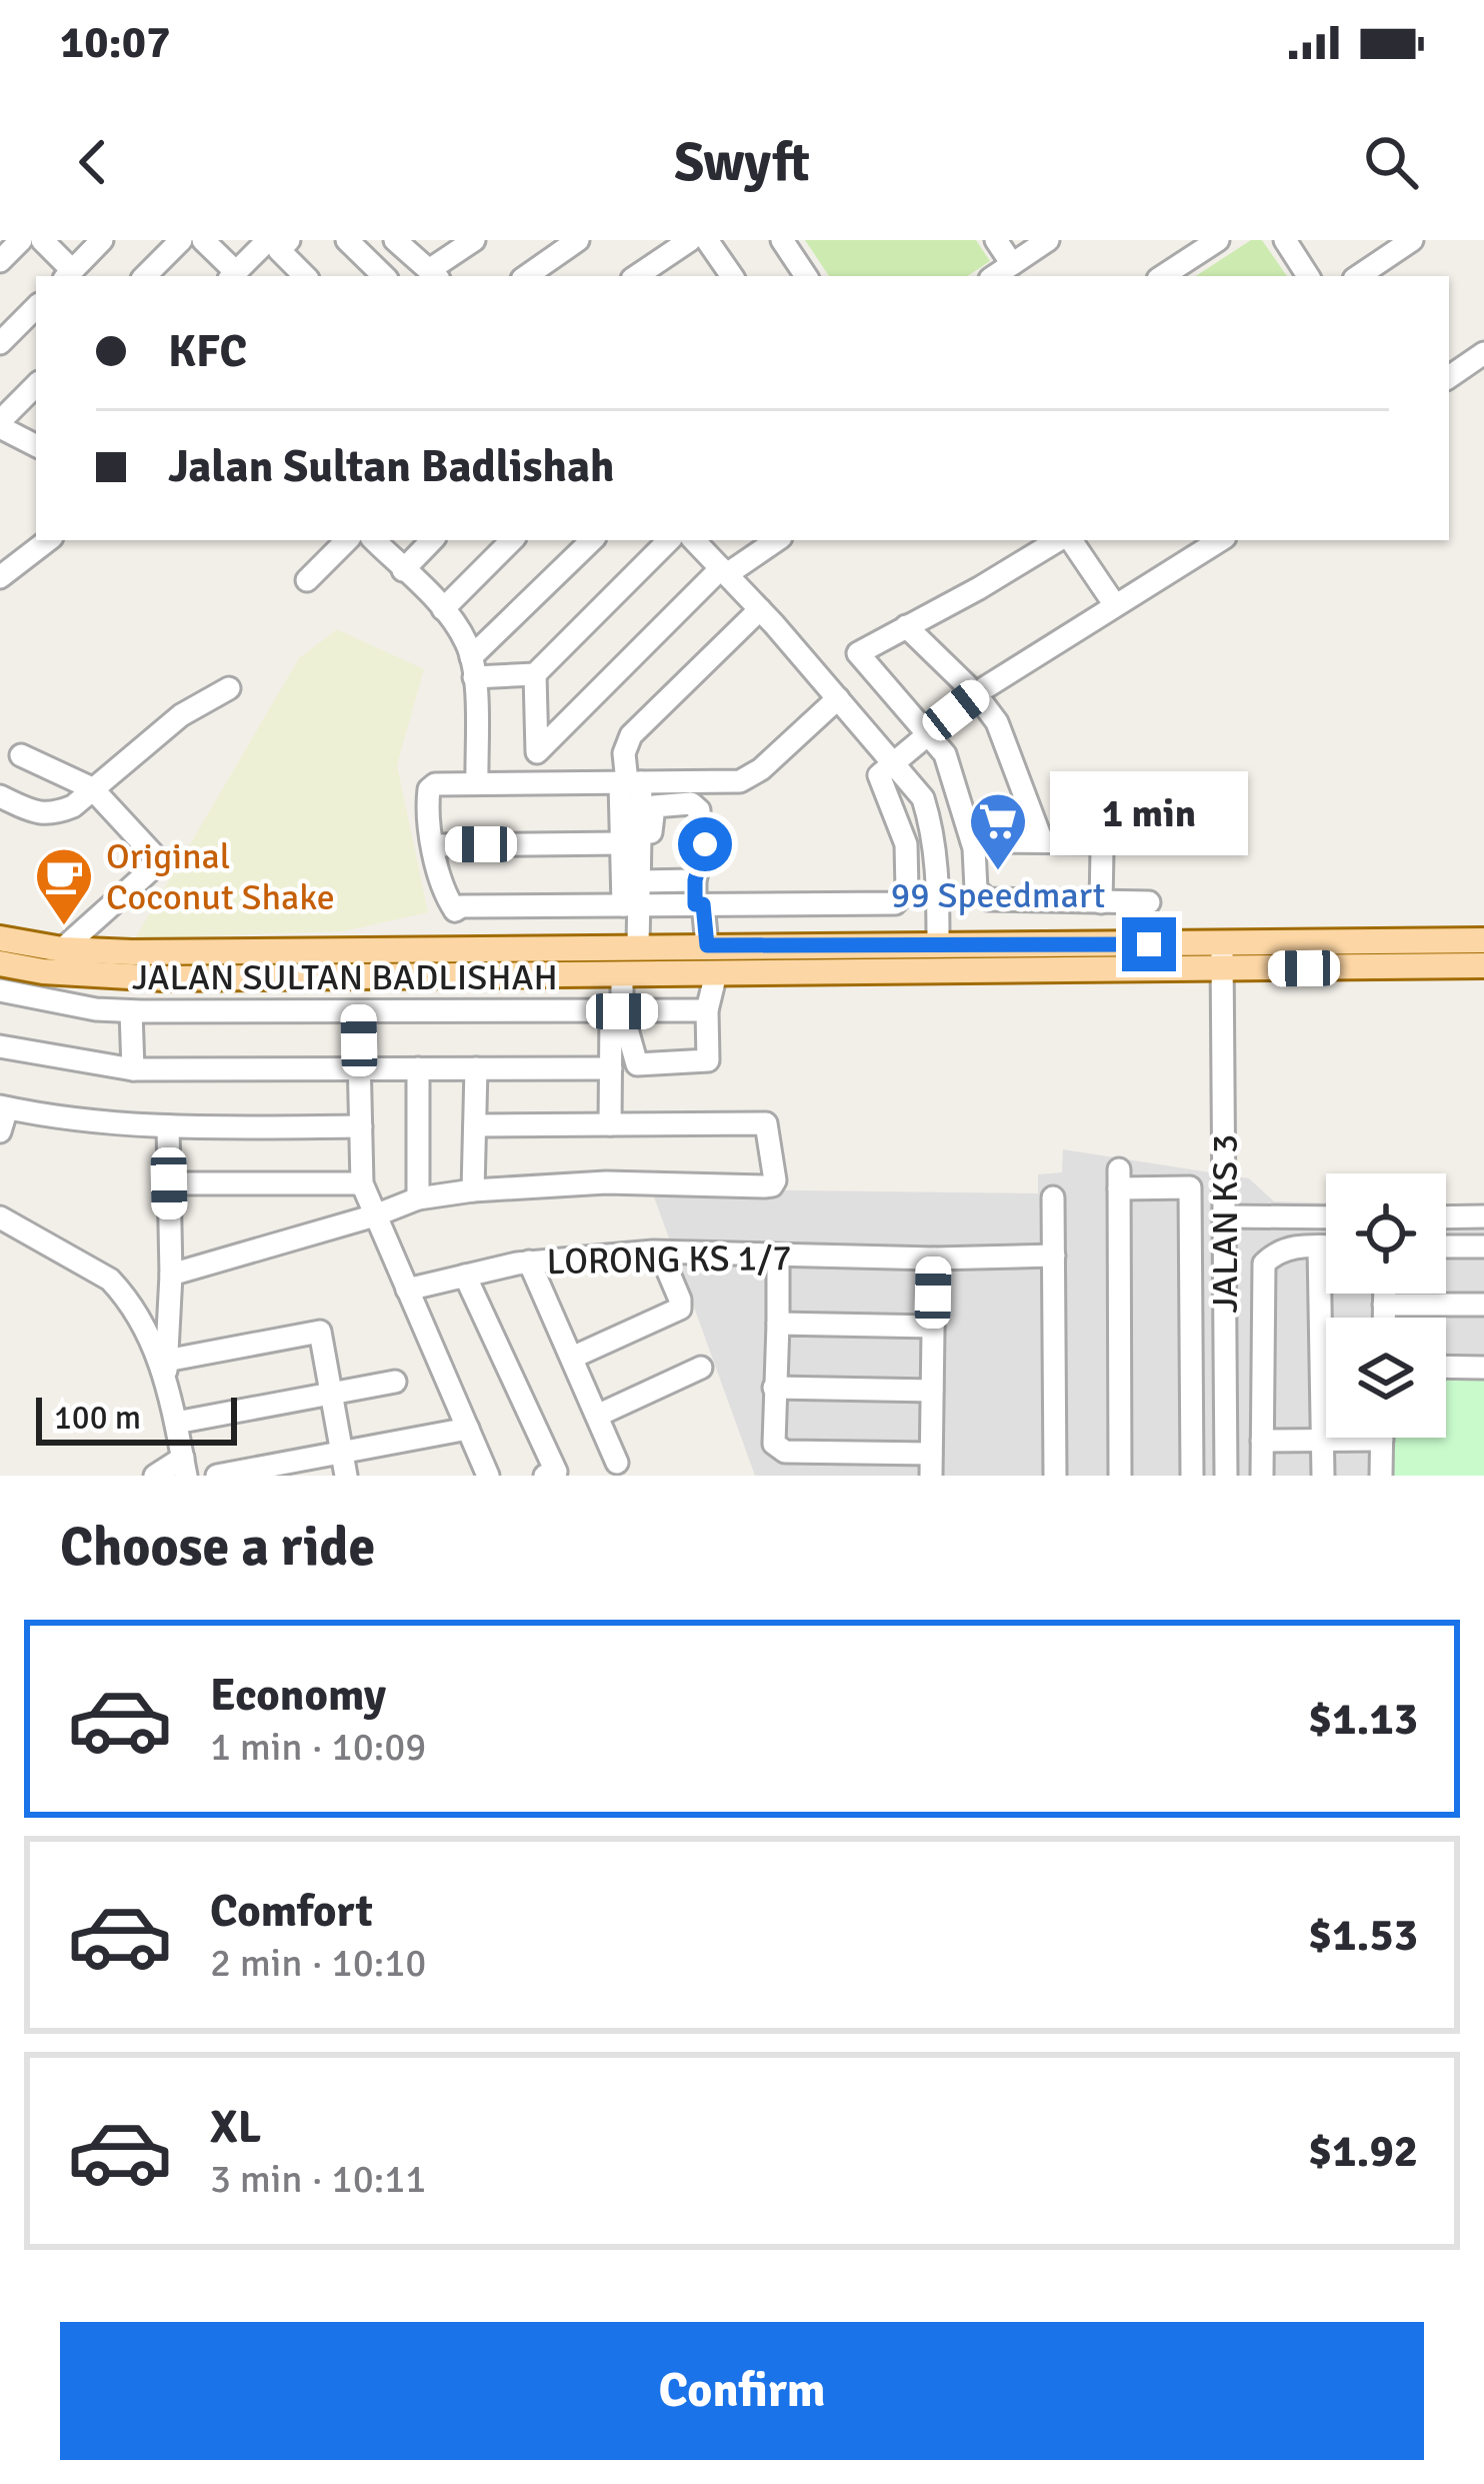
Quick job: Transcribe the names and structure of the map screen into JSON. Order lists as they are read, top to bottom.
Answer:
{
  "streets": {
    "main road": ["JALAN SULTAN BADLISHAH"],
    "street": ["JALAN KS 3", "LORONG KS 1/7"]
  },
  "crossings": [
    ["JALAN SULTAN BADLISHAH", "JALAN KS 3"]
  ],
  "places": {
    "supermarket": ["99 Speedmart"],
    "cafe": ["Original Coconut Shake"]
  },
  "scale_bar": "100 m",
  "page": {
    "status": "10:07",
    "header": "Swyft",
    "banner": ["KFC", "Jalan Sultan Badlishah"],
    "bubble": "1 min",
    "scale": "100 m",
    "heading": "Choose a ride",
    "list": [
      {
        "name": "Economy",
        "note": "1 min · 10:09",
        "value": "$1.13"
      },
      {
        "name": "Comfort",
        "note": "2 min · 10:10",
        "value": "$1.53"
      },
      {
        "name": "XL",
        "note": "3 min · 10:11",
        "value": "$1.92"
      }
    ],
    "buttons": "Confirm"
  }
}
